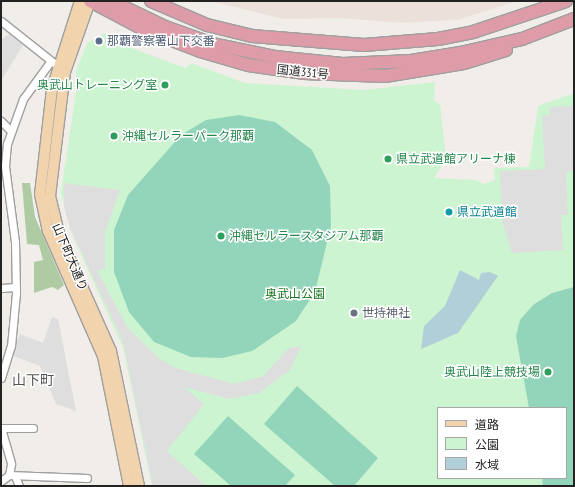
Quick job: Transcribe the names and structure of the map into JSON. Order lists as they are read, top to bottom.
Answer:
{
  "streets": {
    "highway": ["国道331号"],
    "main road": ["山下町大通り"]
  },
  "crossings": [
    ["国道331号", "山下町大通り"]
  ],
  "districts": ["山下町"],
  "parks": ["奥武山公園"],
  "places": [
    "那覇警察署山下交番",
    "奥武山トレーニング室",
    "沖縄セルラーパーク那覇",
    "県立武道館アリーナ棟",
    "県立武道館",
    "沖縄セルラースタジアム那覇",
    "世持神社",
    "奥武山陸上競技場"
  ],
  "legend": ["道路", "公園", "水域"]
}
